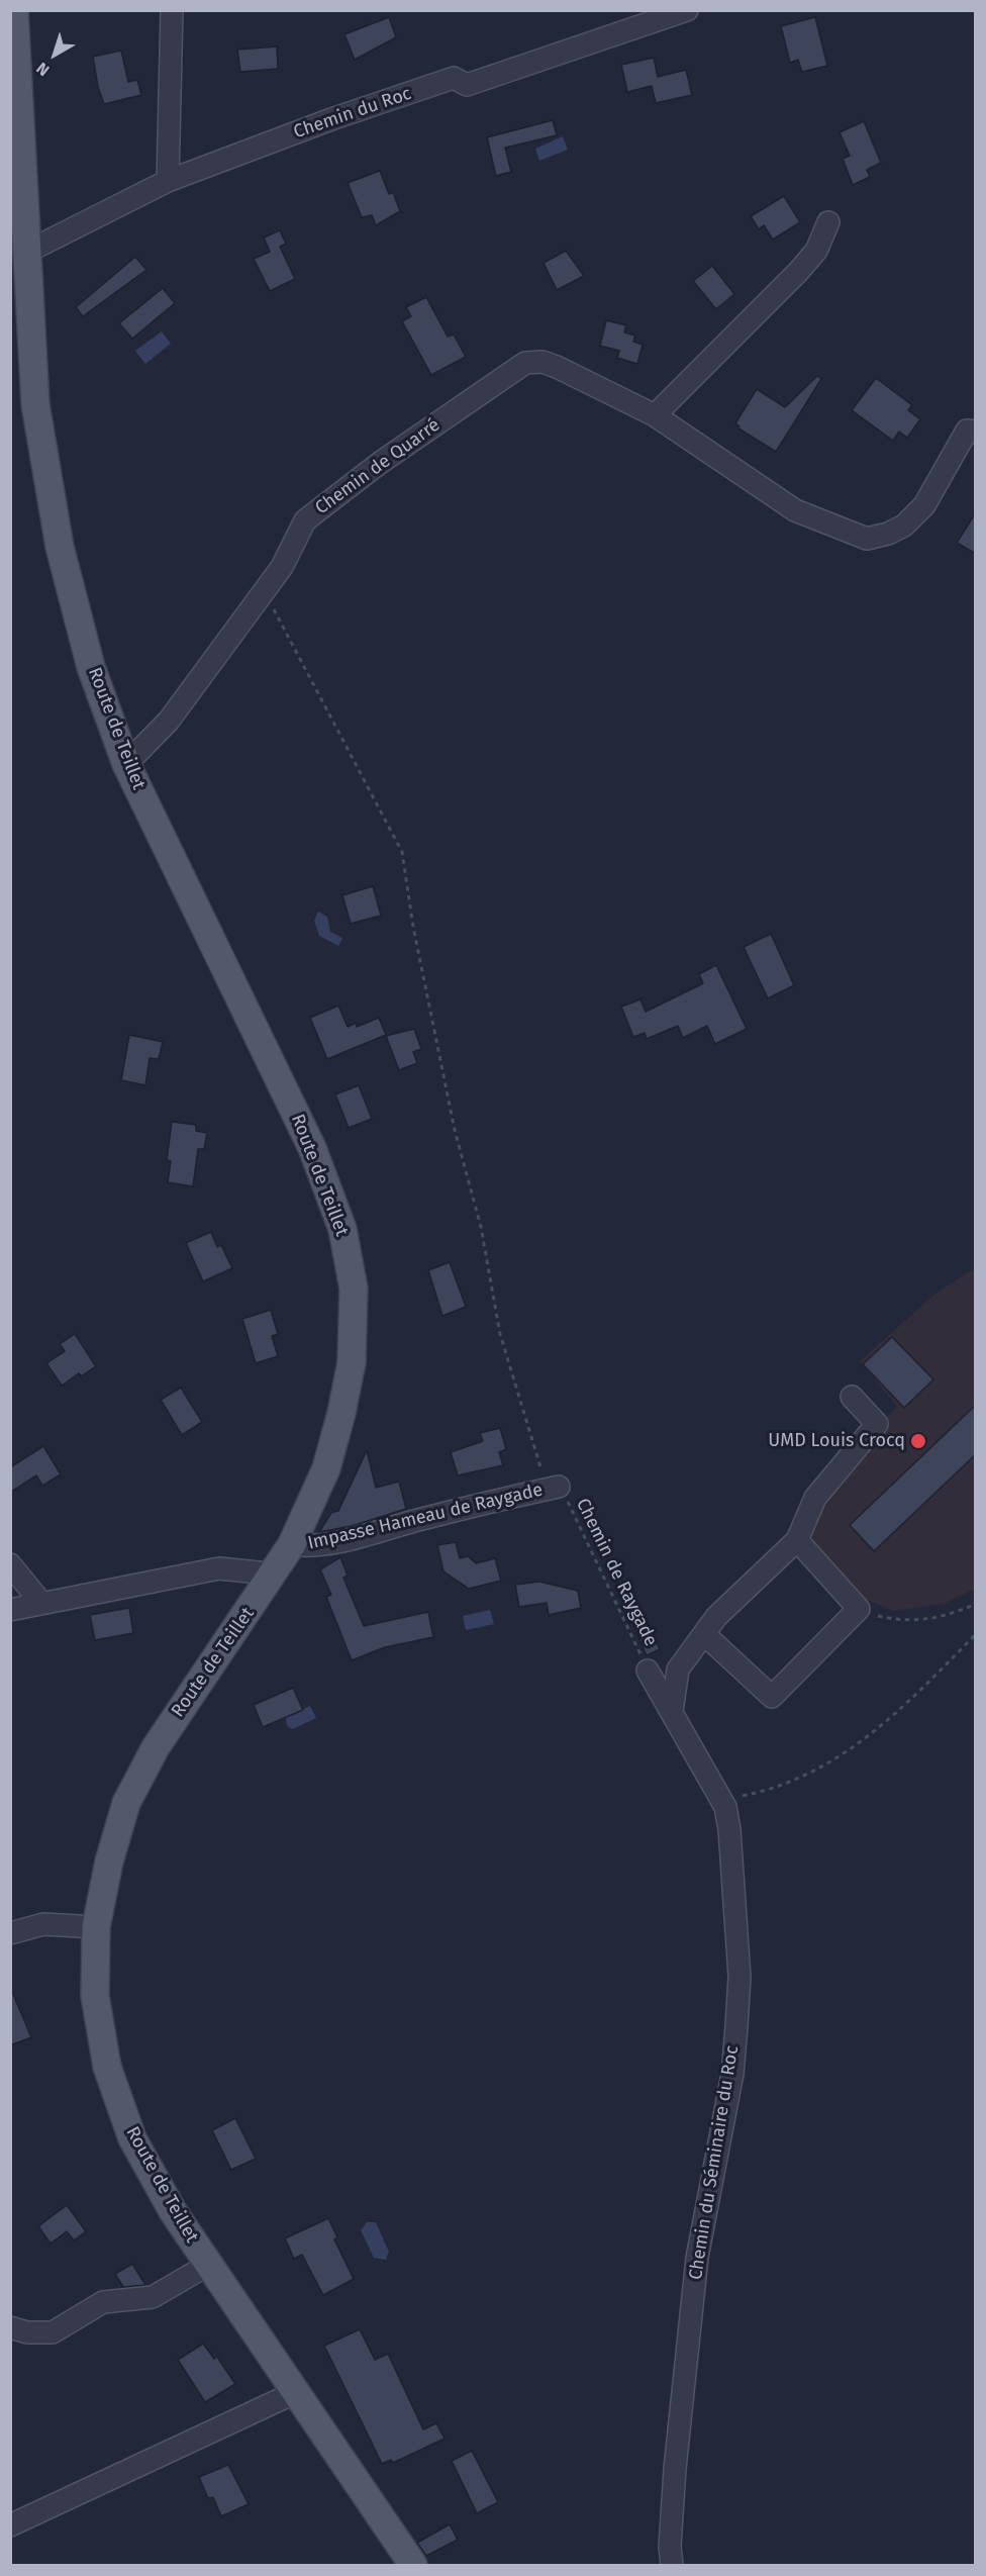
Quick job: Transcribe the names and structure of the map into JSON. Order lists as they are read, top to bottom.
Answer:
{
  "streets": {
    "main road": ["Route de Teillet"],
    "street": [
      "Chemin du Roc",
      "Chemin de Quarré",
      "Impasse Hameau de Raygade",
      "Chemin du Séminaire du Roc"
    ],
    "path": ["Chemin de Raygade"]
  },
  "crossings": [
    ["Chemin du Roc", "Route de Teillet"],
    ["Chemin de Quarré", "Route de Teillet"],
    ["Chemin de Quarré", "Chemin de Raygade"],
    ["Route de Teillet", "Impasse Hameau de Raygade"],
    ["Impasse Hameau de Raygade", "Chemin de Raygade"],
    ["Chemin de Raygade", "Chemin du Séminaire du Roc"]
  ],
  "places": ["UMD Louis Crocq"],
  "north": "bottom left"
}
